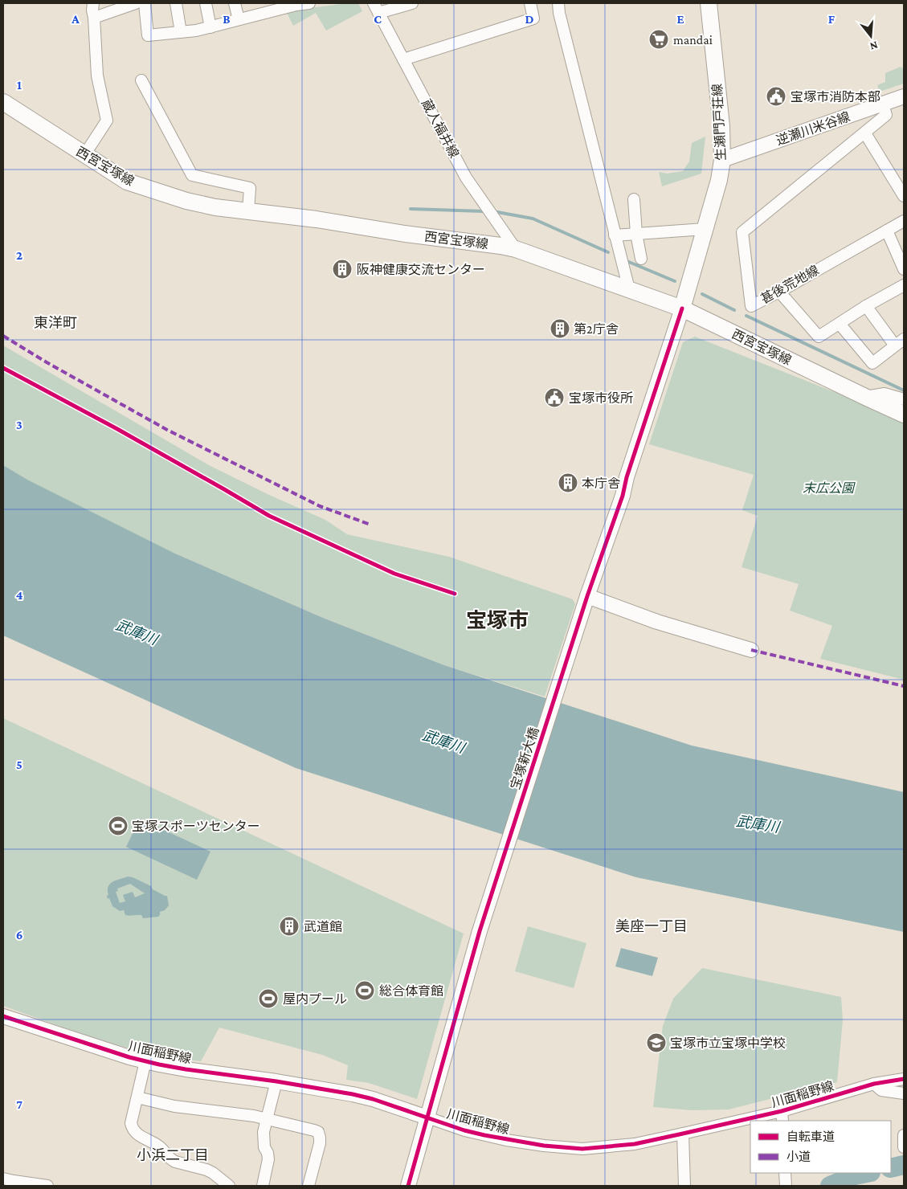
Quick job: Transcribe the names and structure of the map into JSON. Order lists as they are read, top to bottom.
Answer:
{
  "streets": {
    "main road": ["生瀬門戸荘線", "西宮宝塚線"],
    "street": [
      "蔵人福井線",
      "逆瀬川米谷線",
      "甚後荒地線",
      "宝塚新大橋",
      "川面稲野線"
    ]
  },
  "crossings": [
    ["生瀬門戸荘線", "逆瀬川米谷線"],
    ["生瀬門戸荘線", "西宮宝塚線"],
    ["生瀬門戸荘線", "宝塚新大橋"],
    ["蔵人福井線", "西宮宝塚線"],
    ["西宮宝塚線", "宝塚新大橋"],
    ["宝塚新大橋", "川面稲野線"]
  ],
  "districts": [
    "東洋町",
    "宝塚市",
    "美座一丁目",
    "小浜二丁目"
  ],
  "water": ["武庫川"],
  "parks": ["末広公園"],
  "places": {
    "supermarket": ["mandai"],
    "public building": ["宝塚市消防本部", "宝塚市役所"],
    "building": [
      "阪神健康交流センター",
      "第2庁舎",
      "本庁舎",
      "武道館"
    ],
    "sports": ["宝塚スポーツセンター", "総合体育館", "屋内プール"],
    "school or university": ["宝塚市立宝塚中学校"]
  },
  "legend": ["自転車道", "小道"],
  "north": "bottom",
  "grid": {
    "columns": [
      "A",
      "B",
      "C",
      "D",
      "E",
      "F"
    ],
    "rows": [
      "1",
      "2",
      "3",
      "4",
      "5",
      "6",
      "7"
    ]
  }
}
